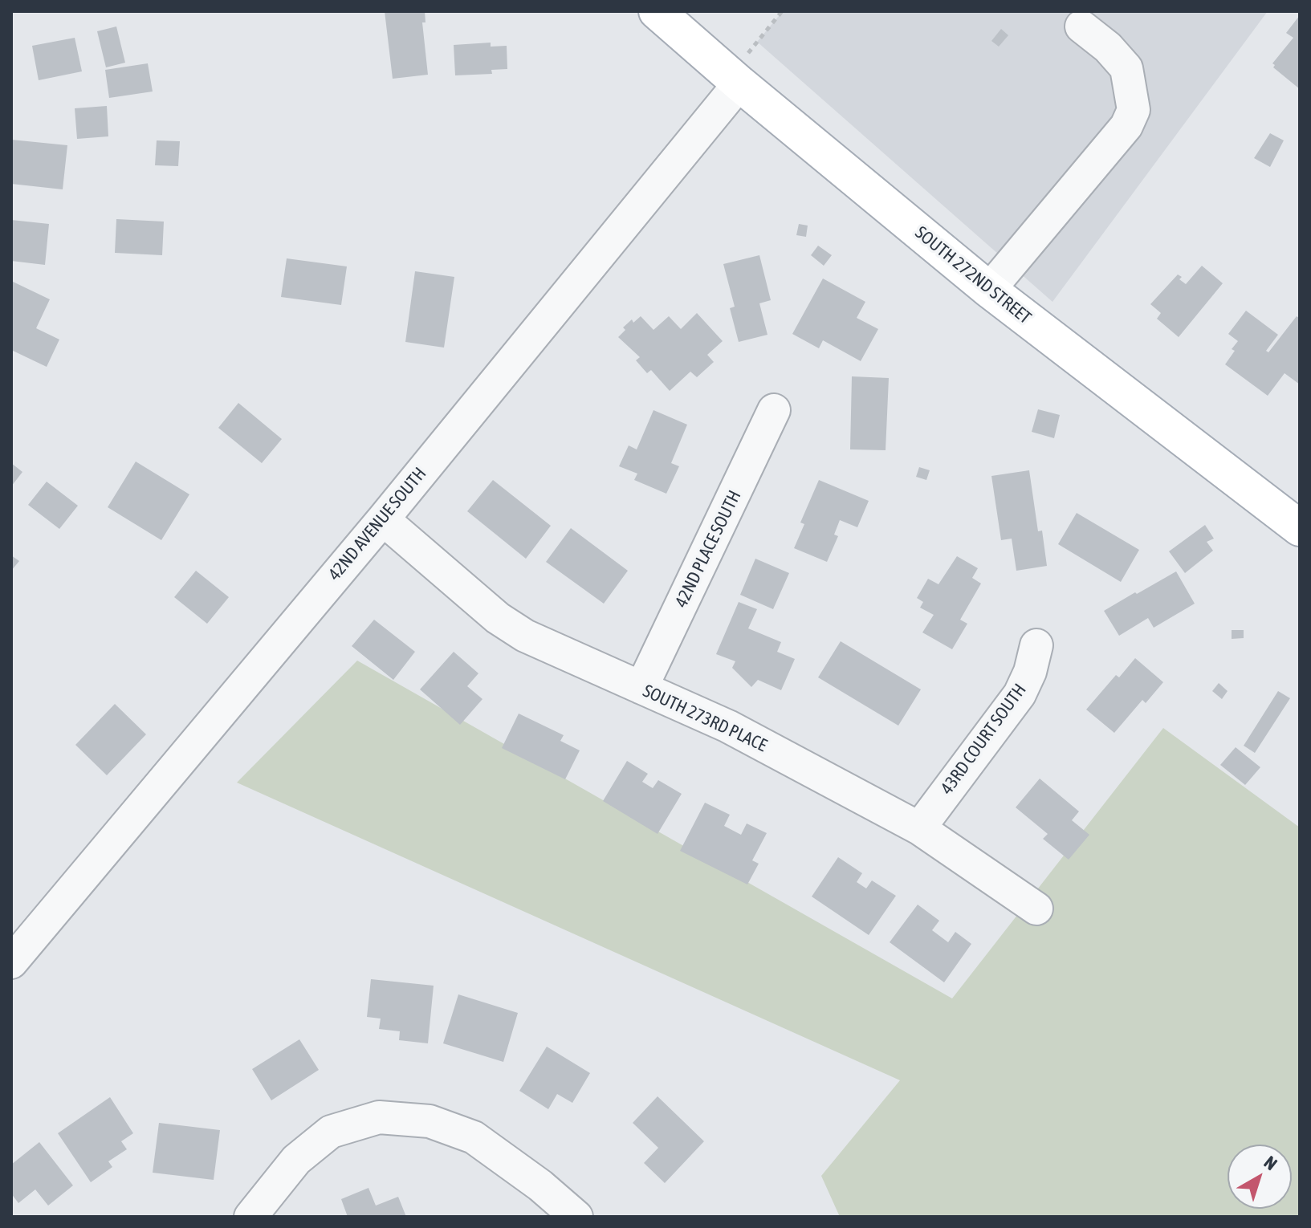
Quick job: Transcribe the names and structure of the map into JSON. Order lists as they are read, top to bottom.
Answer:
{
  "streets": {
    "main road": ["SOUTH 272ND STREET"],
    "street": [
      "42ND AVENUE SOUTH",
      "42ND PLACE SOUTH",
      "SOUTH 273RD PLACE",
      "43RD COURT SOUTH"
    ]
  },
  "crossings": [
    ["SOUTH 272ND STREET", "42ND AVENUE SOUTH"],
    ["42ND AVENUE SOUTH", "SOUTH 273RD PLACE"],
    ["42ND PLACE SOUTH", "SOUTH 273RD PLACE"],
    ["SOUTH 273RD PLACE", "43RD COURT SOUTH"]
  ],
  "north": "top right"
}
